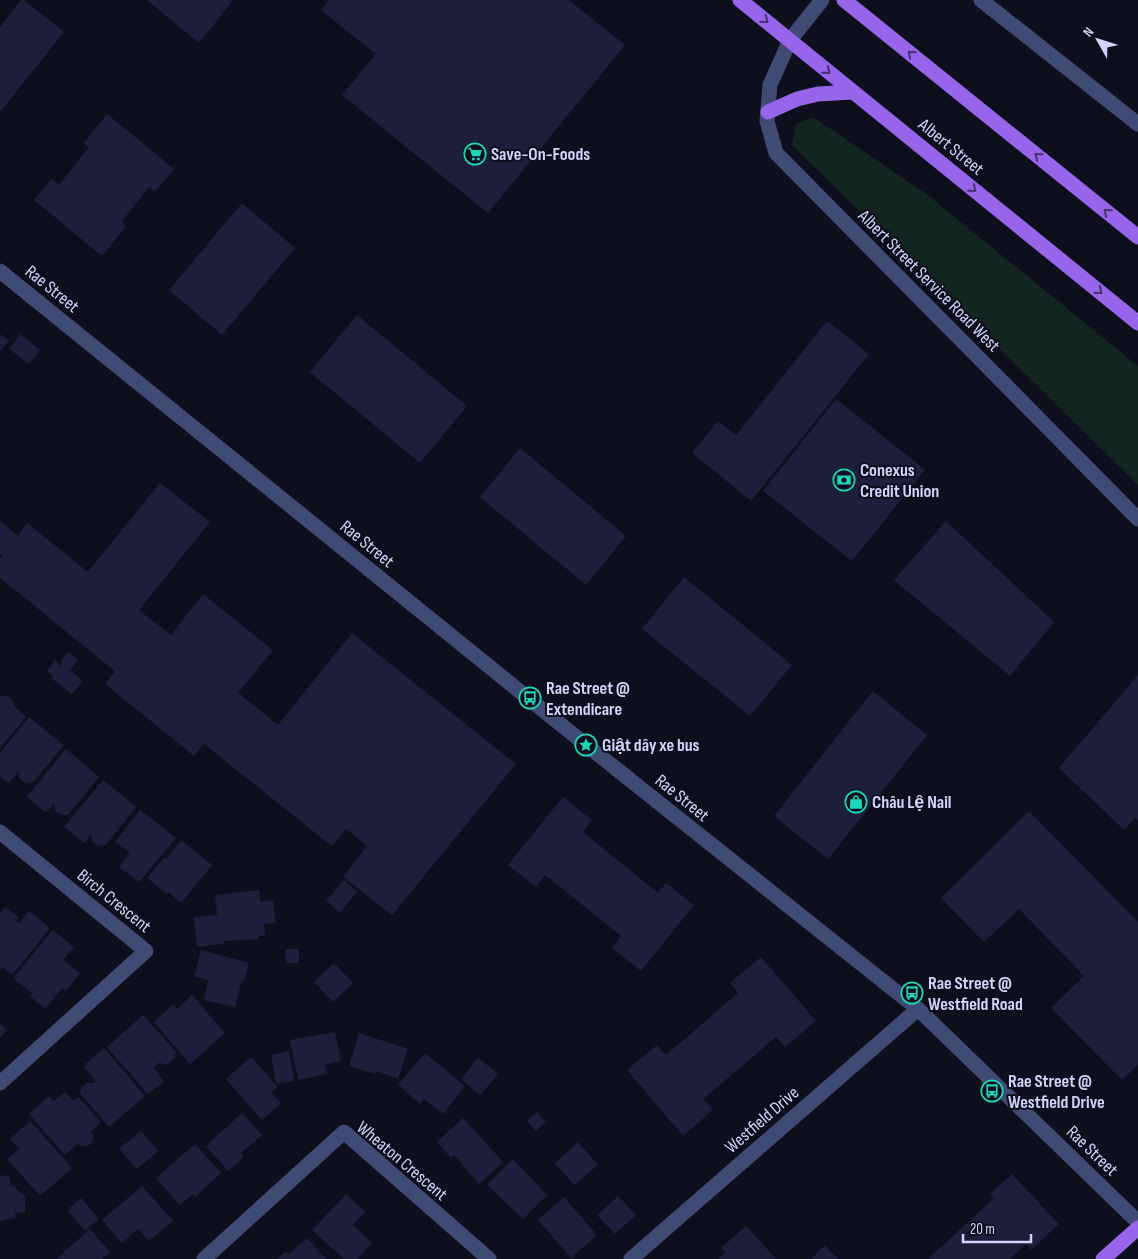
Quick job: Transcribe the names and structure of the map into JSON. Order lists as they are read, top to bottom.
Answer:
{
  "streets": {
    "main road": ["Albert Street"],
    "street": [
      "Albert Street Service Road West",
      "Rae Street",
      "Birch Crescent",
      "Westfield Drive",
      "Wheaton Crescent"
    ]
  },
  "crossings": [
    ["Albert Street", "Albert Street Service Road West"],
    ["Rae Street", "Westfield Drive"]
  ],
  "places": {
    "supermarket": ["Save-On-Foods"],
    "bank": ["Conexus Credit Union"],
    "bus stop": ["Rae Street @ Extendicare", "Rae Street @ Westfield Road", "Rae Street @ Westfield Drive"],
    "place": ["Giật dây xe bus"],
    "shop": ["Châu Lệ Nail"]
  },
  "scale_bar": "20 m",
  "north": "top left"
}
